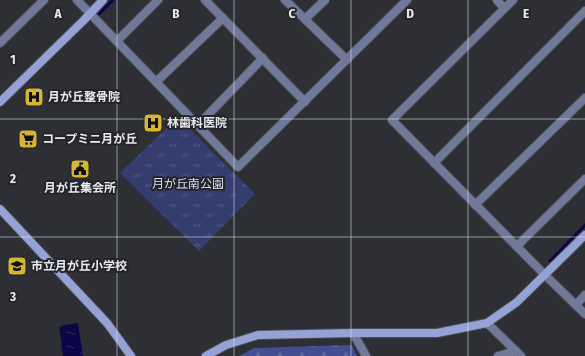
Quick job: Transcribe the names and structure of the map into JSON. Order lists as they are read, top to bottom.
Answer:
{
  "parks": ["月が丘南公園"],
  "places": {
    "hospital": ["月が丘整骨院", "林歯科医院"],
    "supermarket": ["コープミニ月が丘"],
    "public building": ["月が丘集会所"],
    "school or university": ["市立月が丘小学校"]
  },
  "grid": {
    "columns": [
      "A",
      "B",
      "C",
      "D",
      "E"
    ],
    "rows": ["1", "2", "3"]
  }
}
